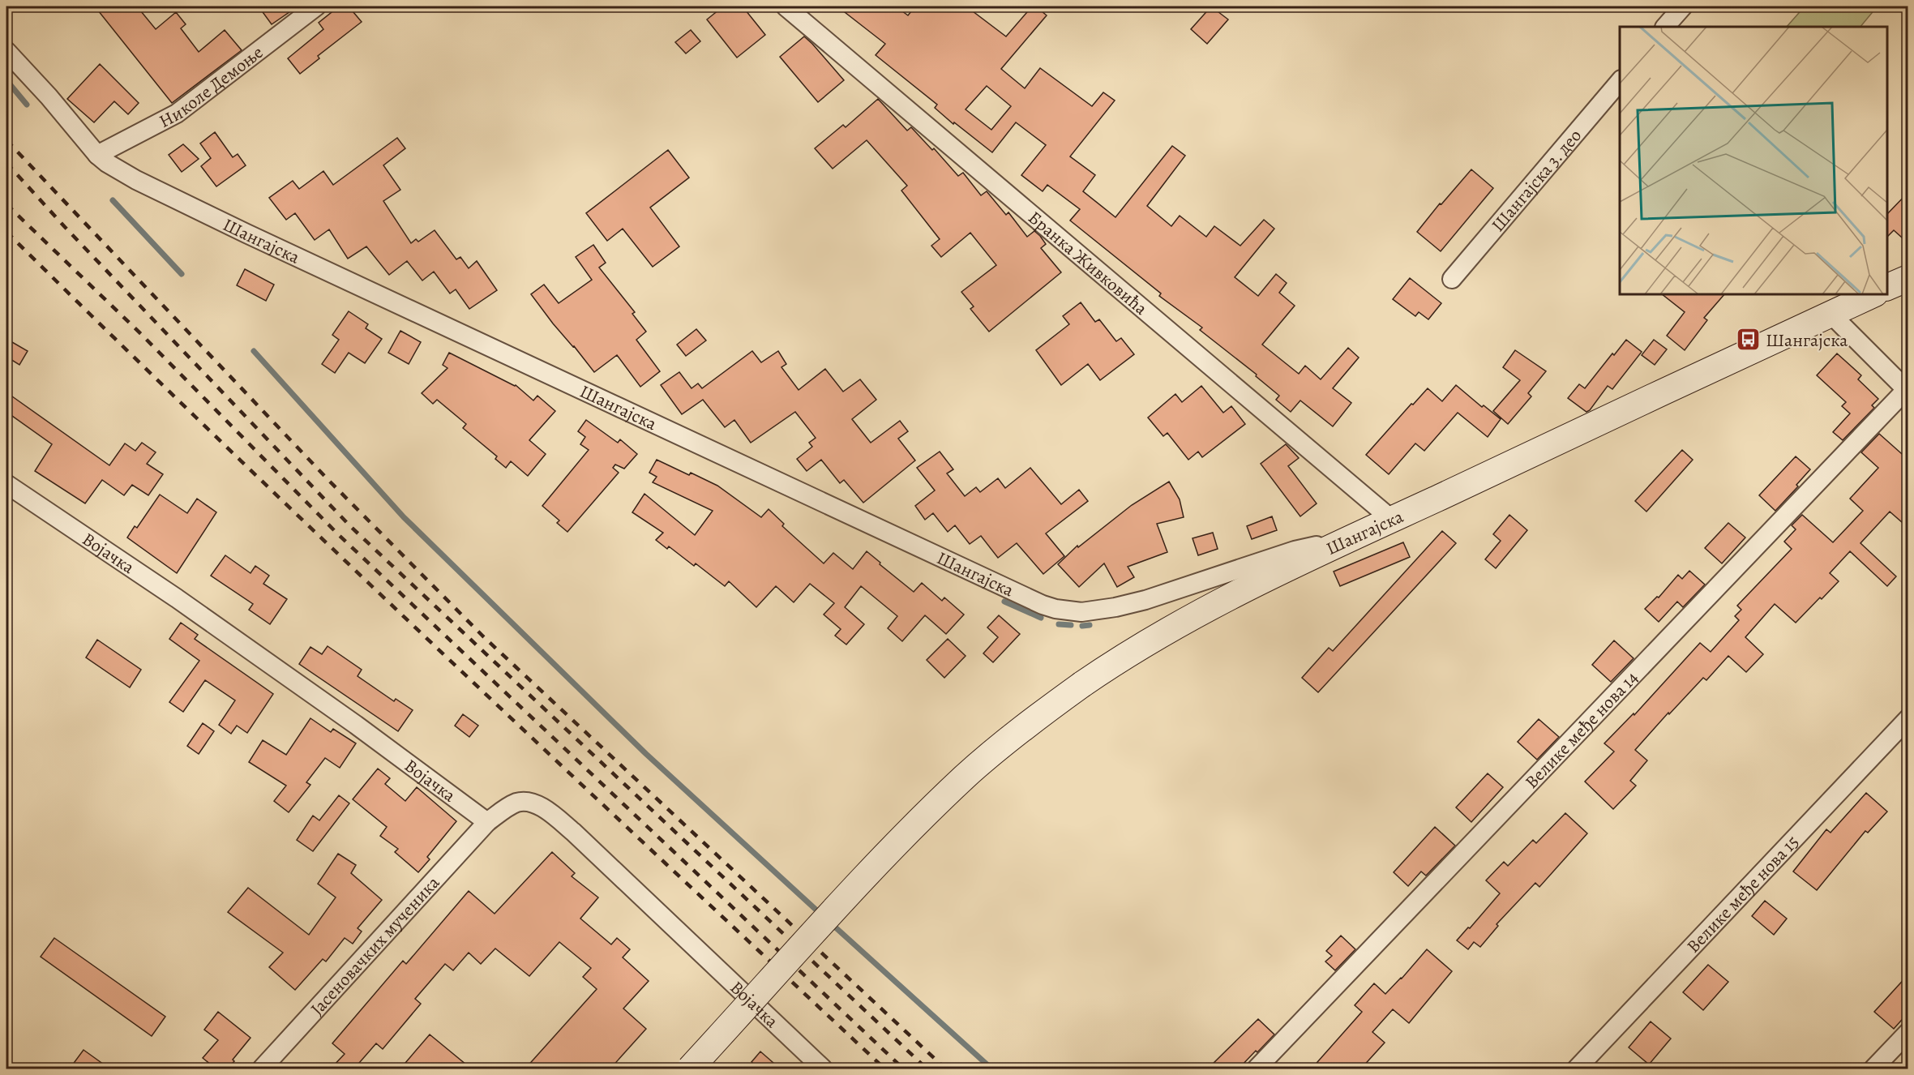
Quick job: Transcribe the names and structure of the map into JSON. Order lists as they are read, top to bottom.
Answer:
{
  "streets": {
    "main road": ["Шангајска"],
    "street": [
      "Николе Демоње",
      "Шангајска 3. део",
      "Бранка Живковића",
      "Војачка",
      "Велике међе нова 14",
      "Велике међе нова 15",
      "Јасеновачких мученика"
    ]
  },
  "crossings": [
    ["Николе Демоње", "Шангајска"],
    ["Шангајска", "Бранка Живковића"],
    ["Војачка", "Јасеновачких мученика"]
  ],
  "places": {
    "bus stop": ["Шангајска"]
  }
}
